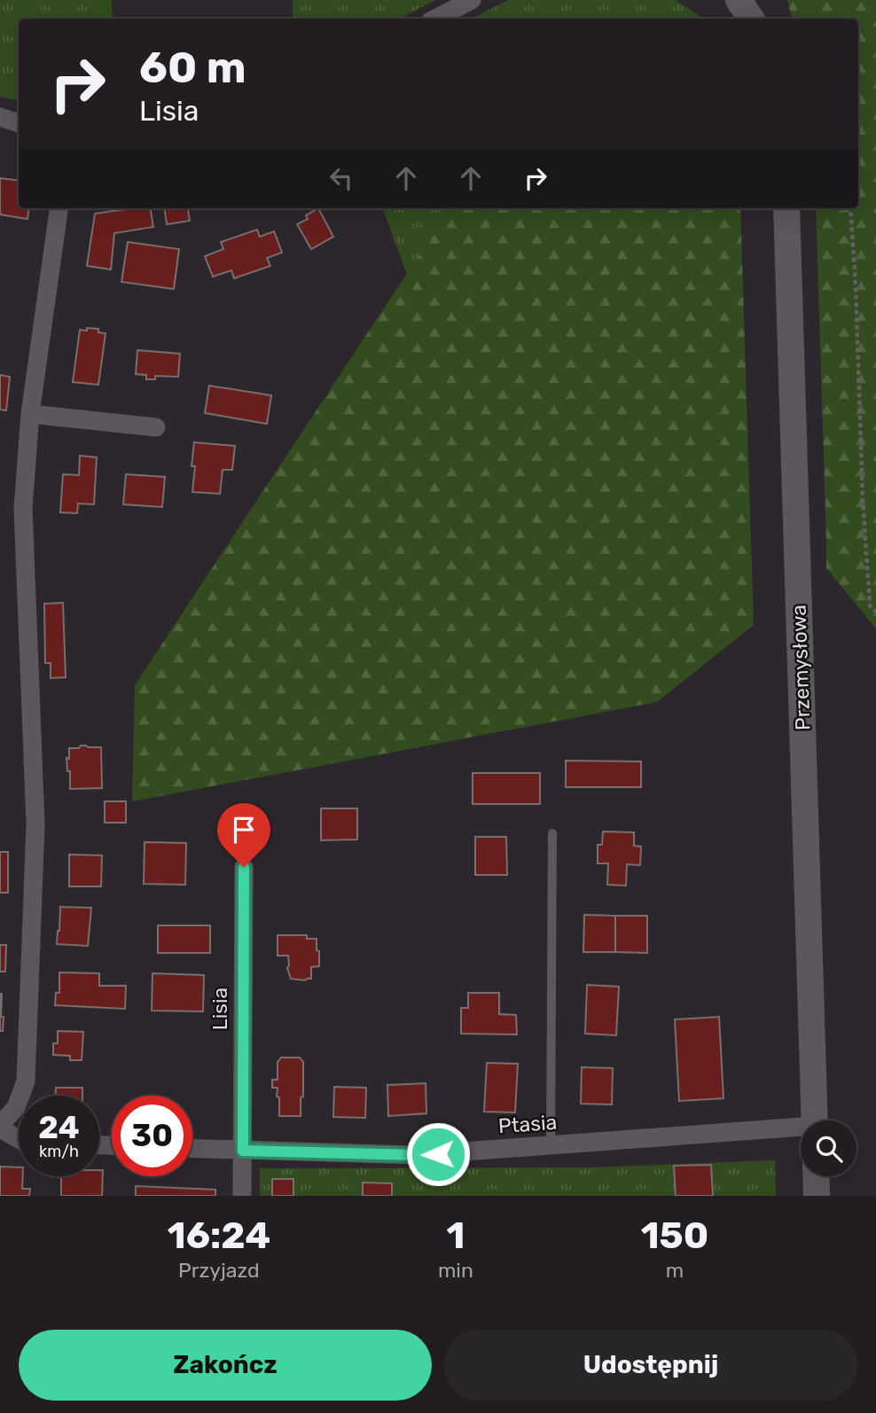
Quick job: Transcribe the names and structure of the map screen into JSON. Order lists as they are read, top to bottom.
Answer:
{
  "streets": {
    "street": ["Przemysłowa", "Lisia", "Ptasia"]
  },
  "crossings": [
    ["Lisia", "Ptasia"]
  ],
  "page": {
    "turn": ["60 m", "Lisia"],
    "speed": "24 km/h",
    "limit": "30",
    "eta": [
      "16:24",
      "Przyjazd",
      "1",
      "min",
      "150",
      "m"
    ],
    "buttons": ["Zakończ", "Udostępnij"]
  }
}
